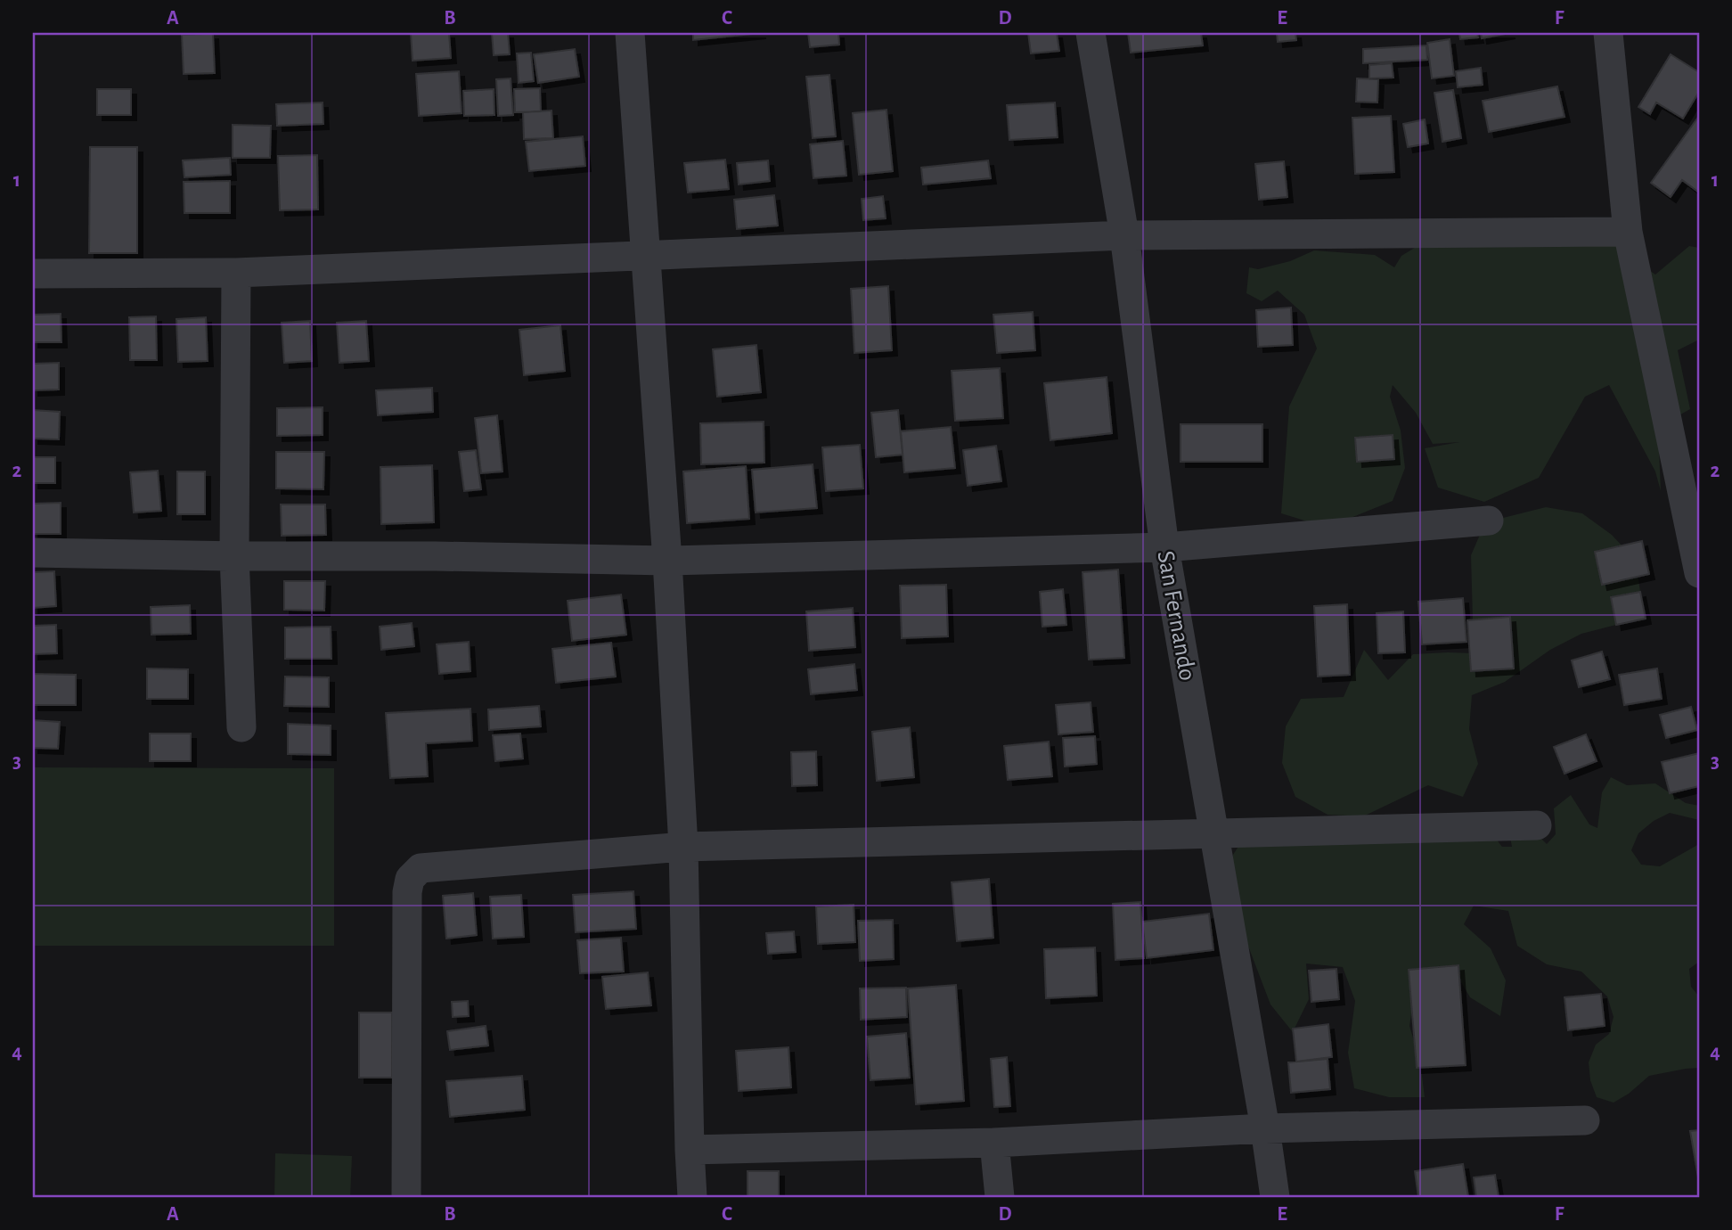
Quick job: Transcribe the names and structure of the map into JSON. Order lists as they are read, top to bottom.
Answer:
{
  "streets": {
    "street": ["San Fernando"]
  },
  "grid": {
    "columns": [
      "A",
      "B",
      "C",
      "D",
      "E",
      "F"
    ],
    "rows": [
      "1",
      "2",
      "3",
      "4"
    ]
  }
}
